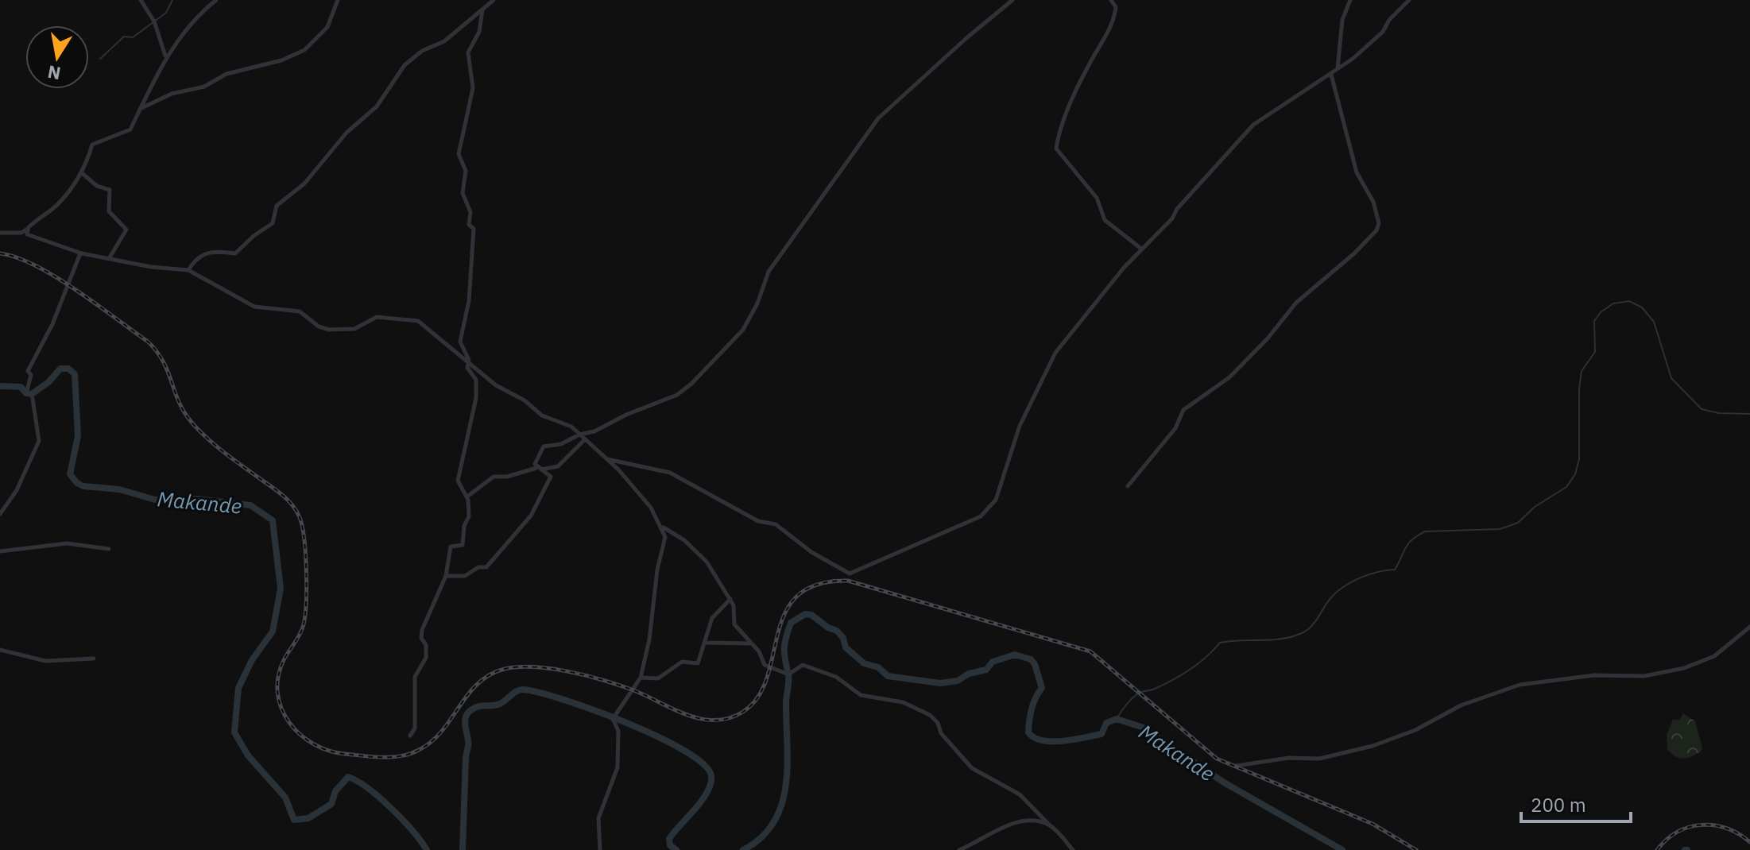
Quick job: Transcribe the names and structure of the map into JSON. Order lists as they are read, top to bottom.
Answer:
{
  "water": ["Makande"],
  "scale_bar": "200 m",
  "north": "bottom"
}
